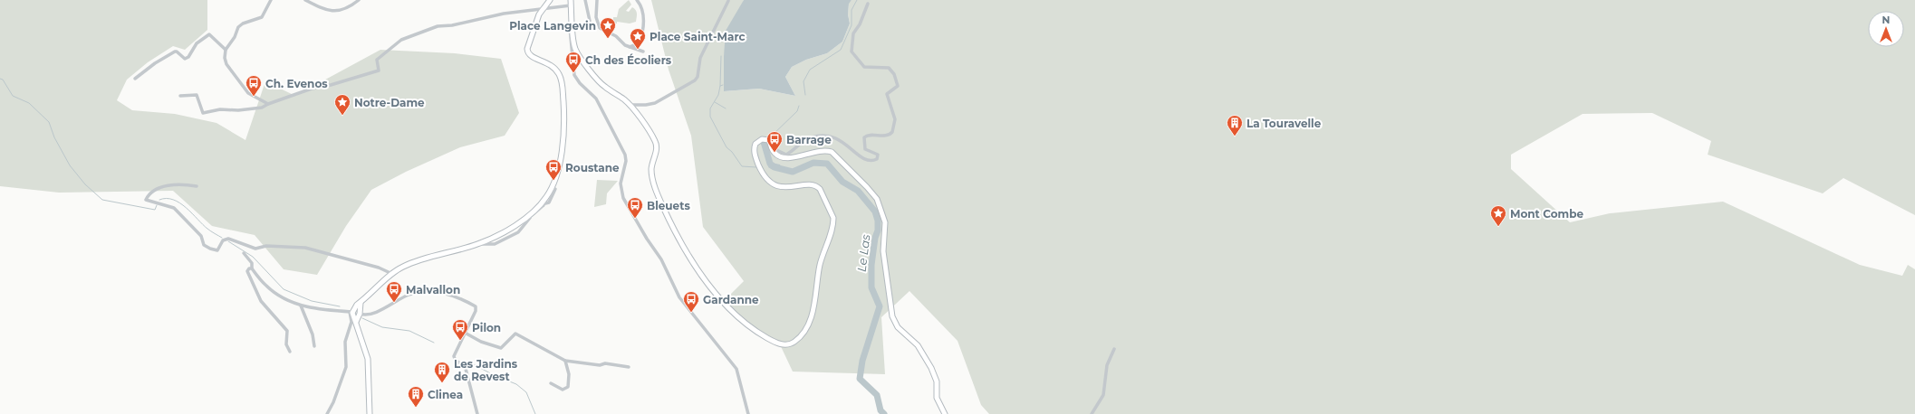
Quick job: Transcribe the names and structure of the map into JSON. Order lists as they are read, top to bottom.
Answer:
{
  "water": ["Le Las"],
  "places": {
    "place": [
      "Place Langevin",
      "Place Saint-Marc",
      "Notre-Dame",
      "Mont Combe"
    ],
    "bus stop": [
      "Ch des Écoliers",
      "Ch. Evenos",
      "Barrage",
      "Roustane",
      "Bleuets",
      "Malvallon",
      "Gardanne",
      "Pilon"
    ],
    "building": ["La Touravelle", "Les Jardins de Revest", "Clinea"]
  },
  "north": "top"
}
